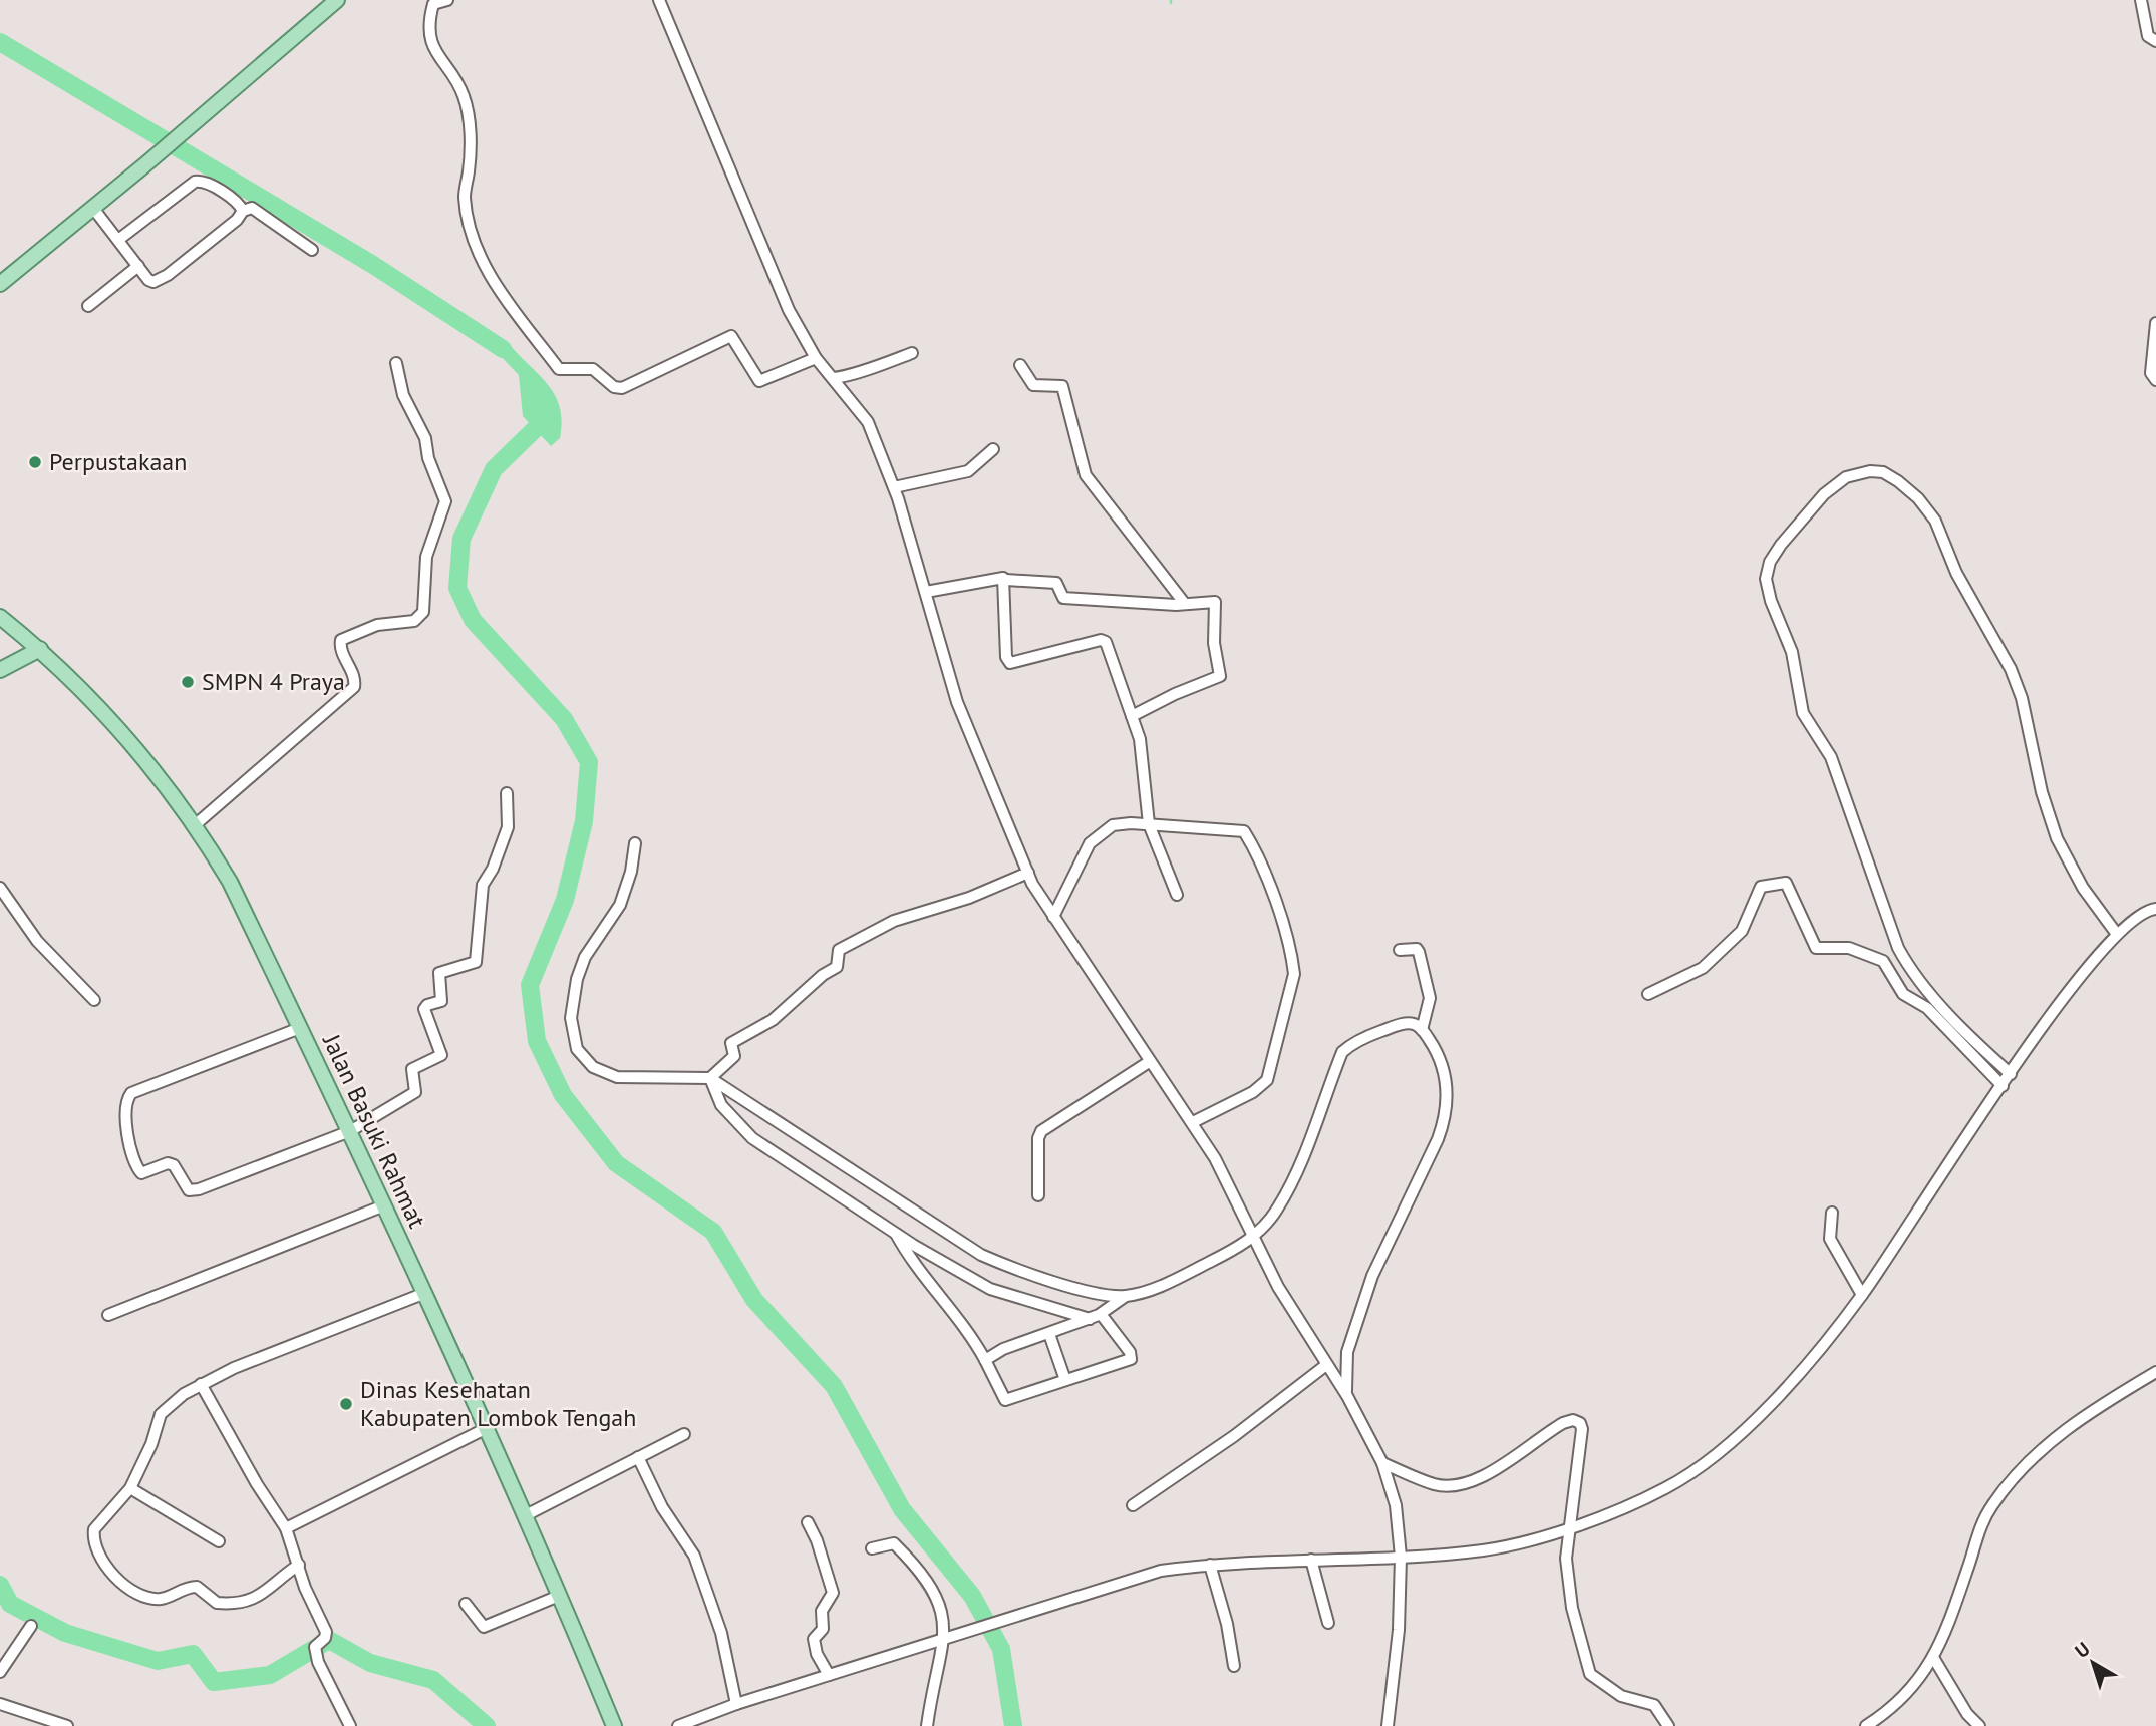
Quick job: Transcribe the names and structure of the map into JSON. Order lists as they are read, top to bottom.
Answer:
{
  "streets": {
    "main road": ["Jalan Basuki Rahmat"]
  },
  "places": ["Perpustakaan", "SMPN 4 Praya", "Dinas Kesehatan Kabupaten Lombok Tengah"],
  "north": "top left"
}
